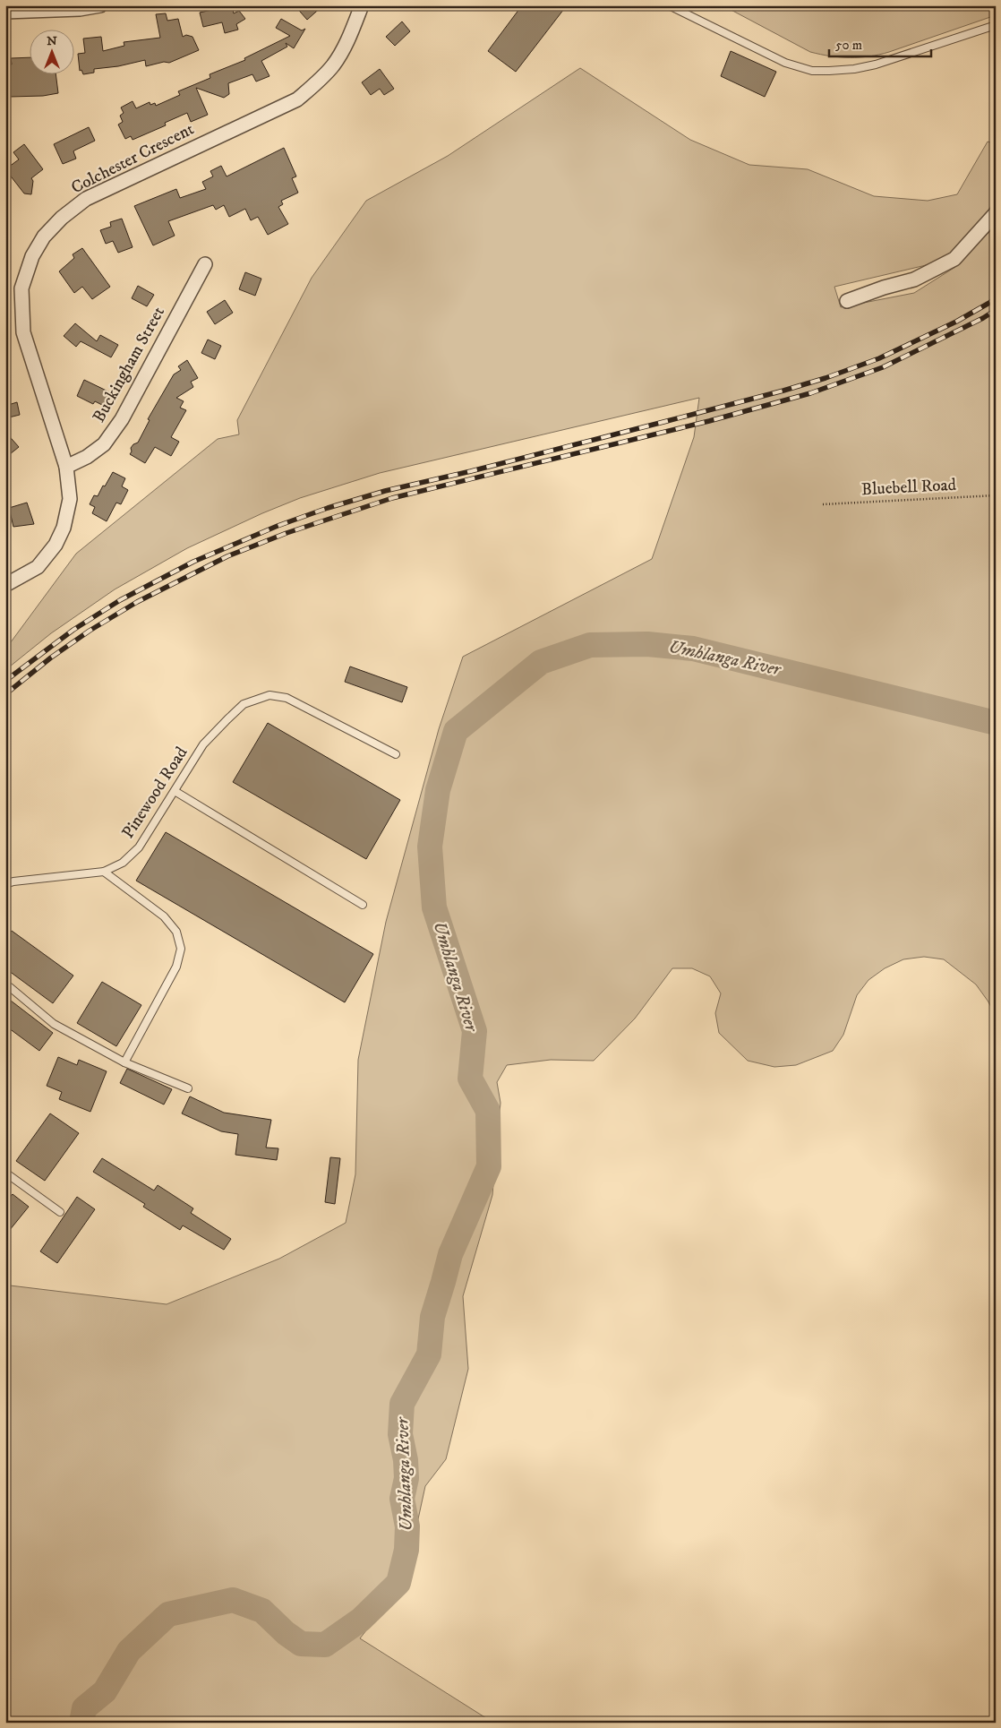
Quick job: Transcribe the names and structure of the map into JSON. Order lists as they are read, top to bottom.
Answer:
{
  "streets": {
    "street": ["Colchester Crescent", "Buckingham Street"],
    "lane": ["Pinewood Road"],
    "path": ["Bluebell Road"]
  },
  "crossings": [
    ["Colchester Crescent", "Buckingham Street"]
  ],
  "water": ["Umhlanga River"],
  "scale_bar": "50 m",
  "north": "top"
}
